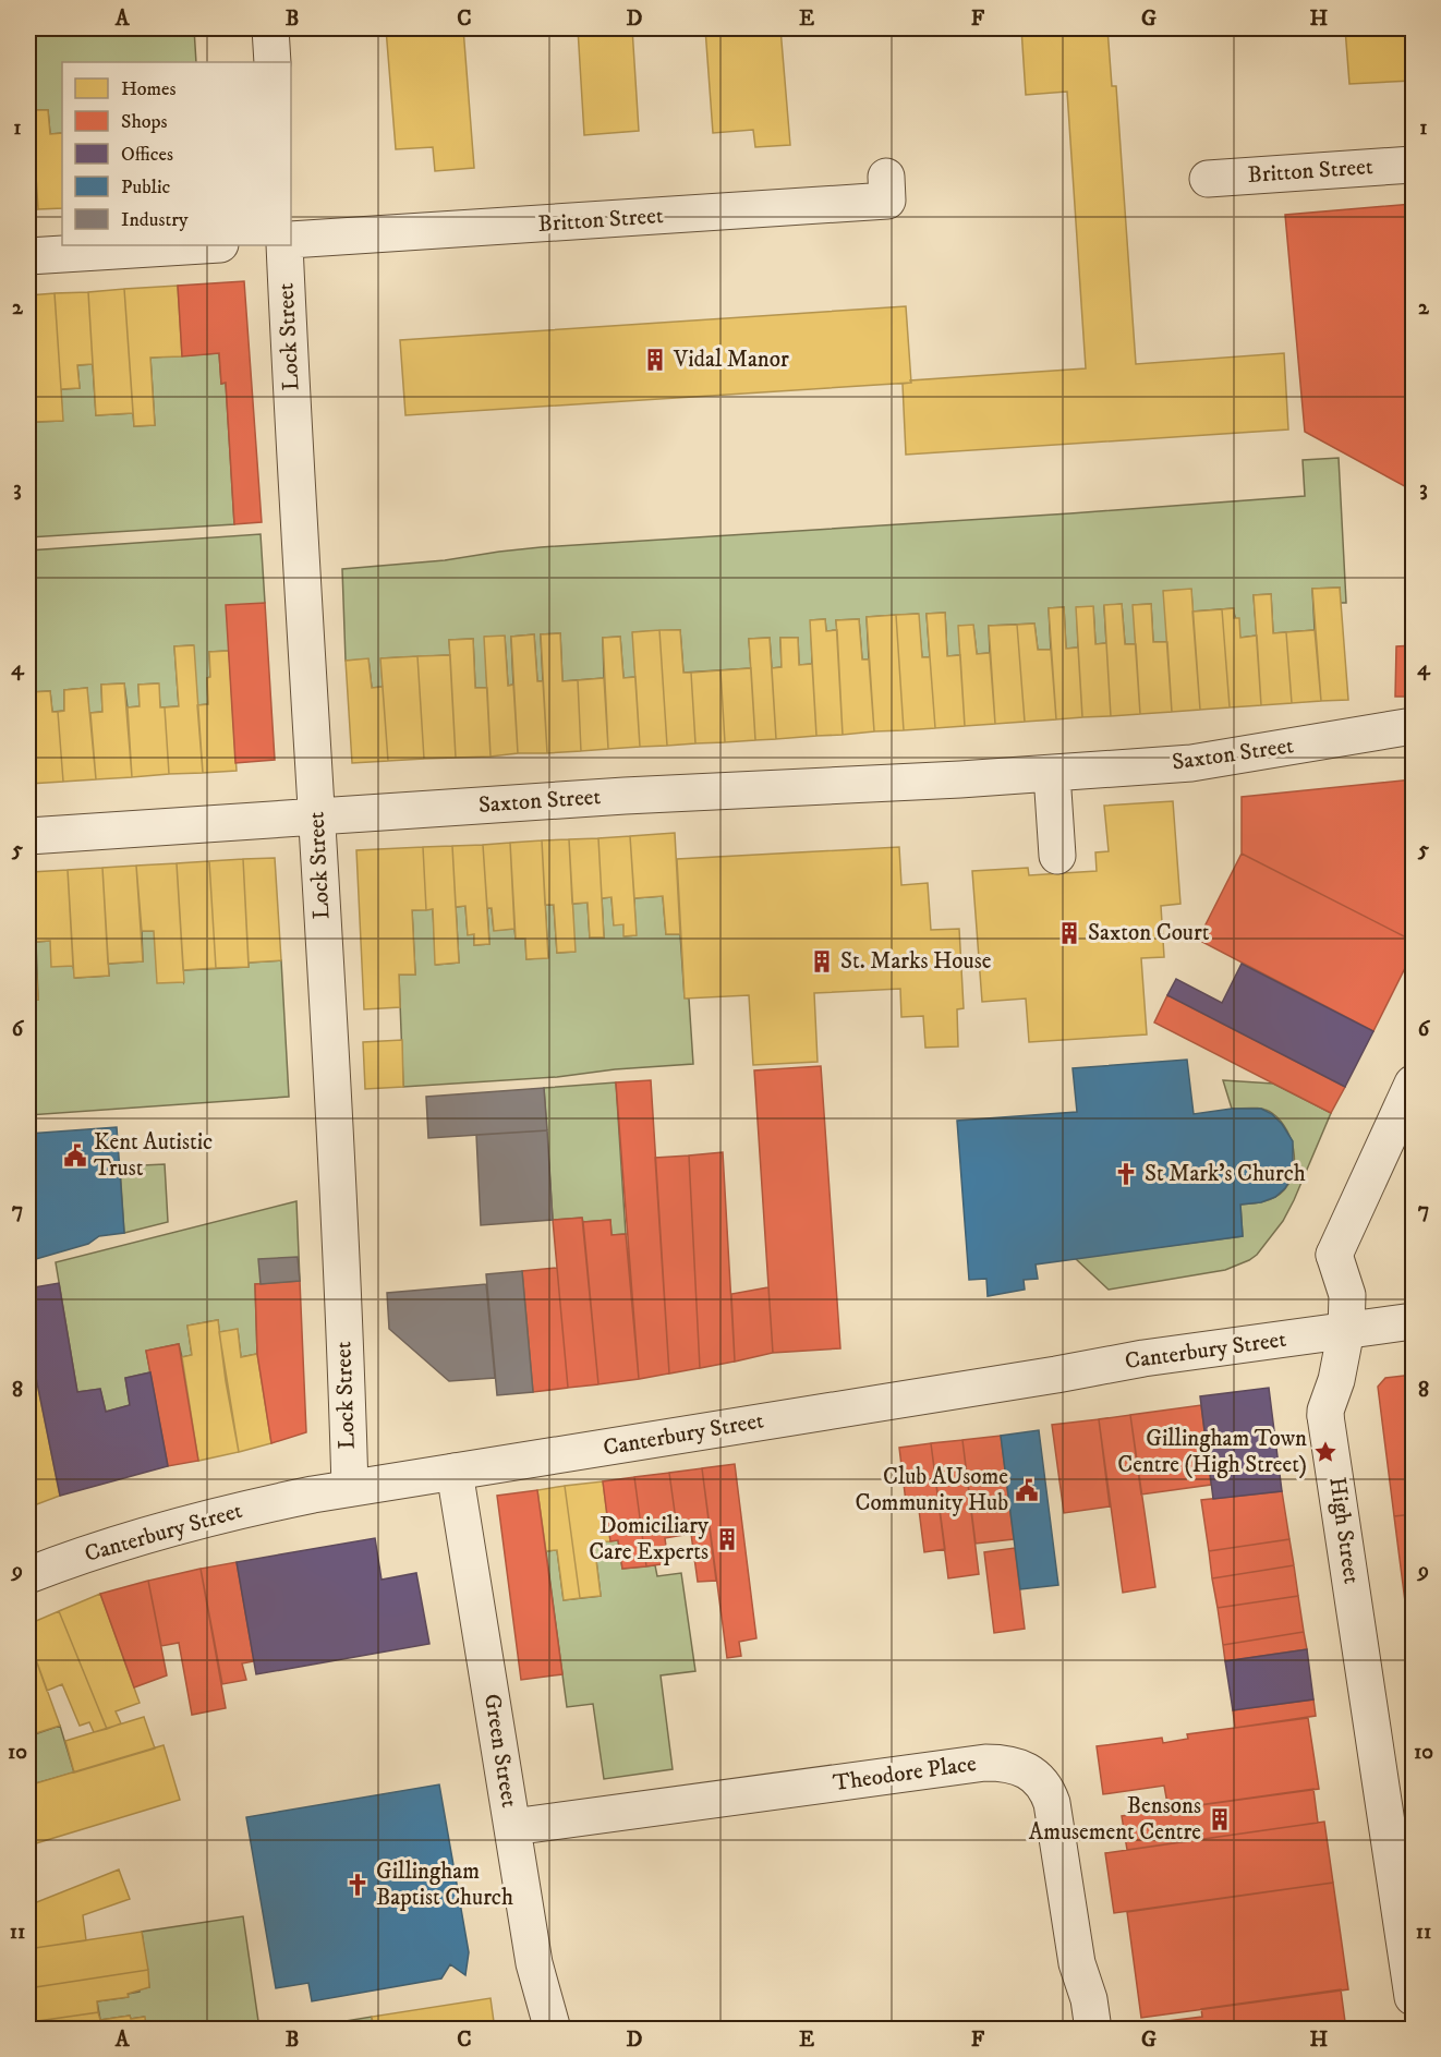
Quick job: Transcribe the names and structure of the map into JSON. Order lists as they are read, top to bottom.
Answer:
{
  "streets": {
    "street": [
      "Britton Street",
      "Lock Street",
      "Saxton Street",
      "Canterbury Street",
      "High Street",
      "Green Street",
      "Theodore Place"
    ]
  },
  "crossings": [
    ["Lock Street", "Saxton Street"],
    ["Lock Street", "Canterbury Street"],
    ["Canterbury Street", "High Street"],
    ["Canterbury Street", "Green Street"],
    ["Green Street", "Theodore Place"]
  ],
  "places": {
    "building": [
      "Vidal Manor",
      "Saxton Court",
      "St. Marks House",
      "Domiciliary Care Experts",
      "Bensons Amusement Centre"
    ],
    "public building": ["Kent Autistic Trust", "Club AUsome Community Hub"],
    "church": ["St Mark's Church", "Gillingham Baptist Church"],
    "place": ["Gillingham Town Centre (High Street)"]
  },
  "legend": [
    "Homes",
    "Shops",
    "Offices",
    "Public",
    "Industry"
  ],
  "grid": {
    "columns": [
      "A",
      "B",
      "C",
      "D",
      "E",
      "F",
      "G",
      "H"
    ],
    "rows": [
      "1",
      "2",
      "3",
      "4",
      "5",
      "6",
      "7",
      "8",
      "9",
      "10",
      "11"
    ]
  }
}
